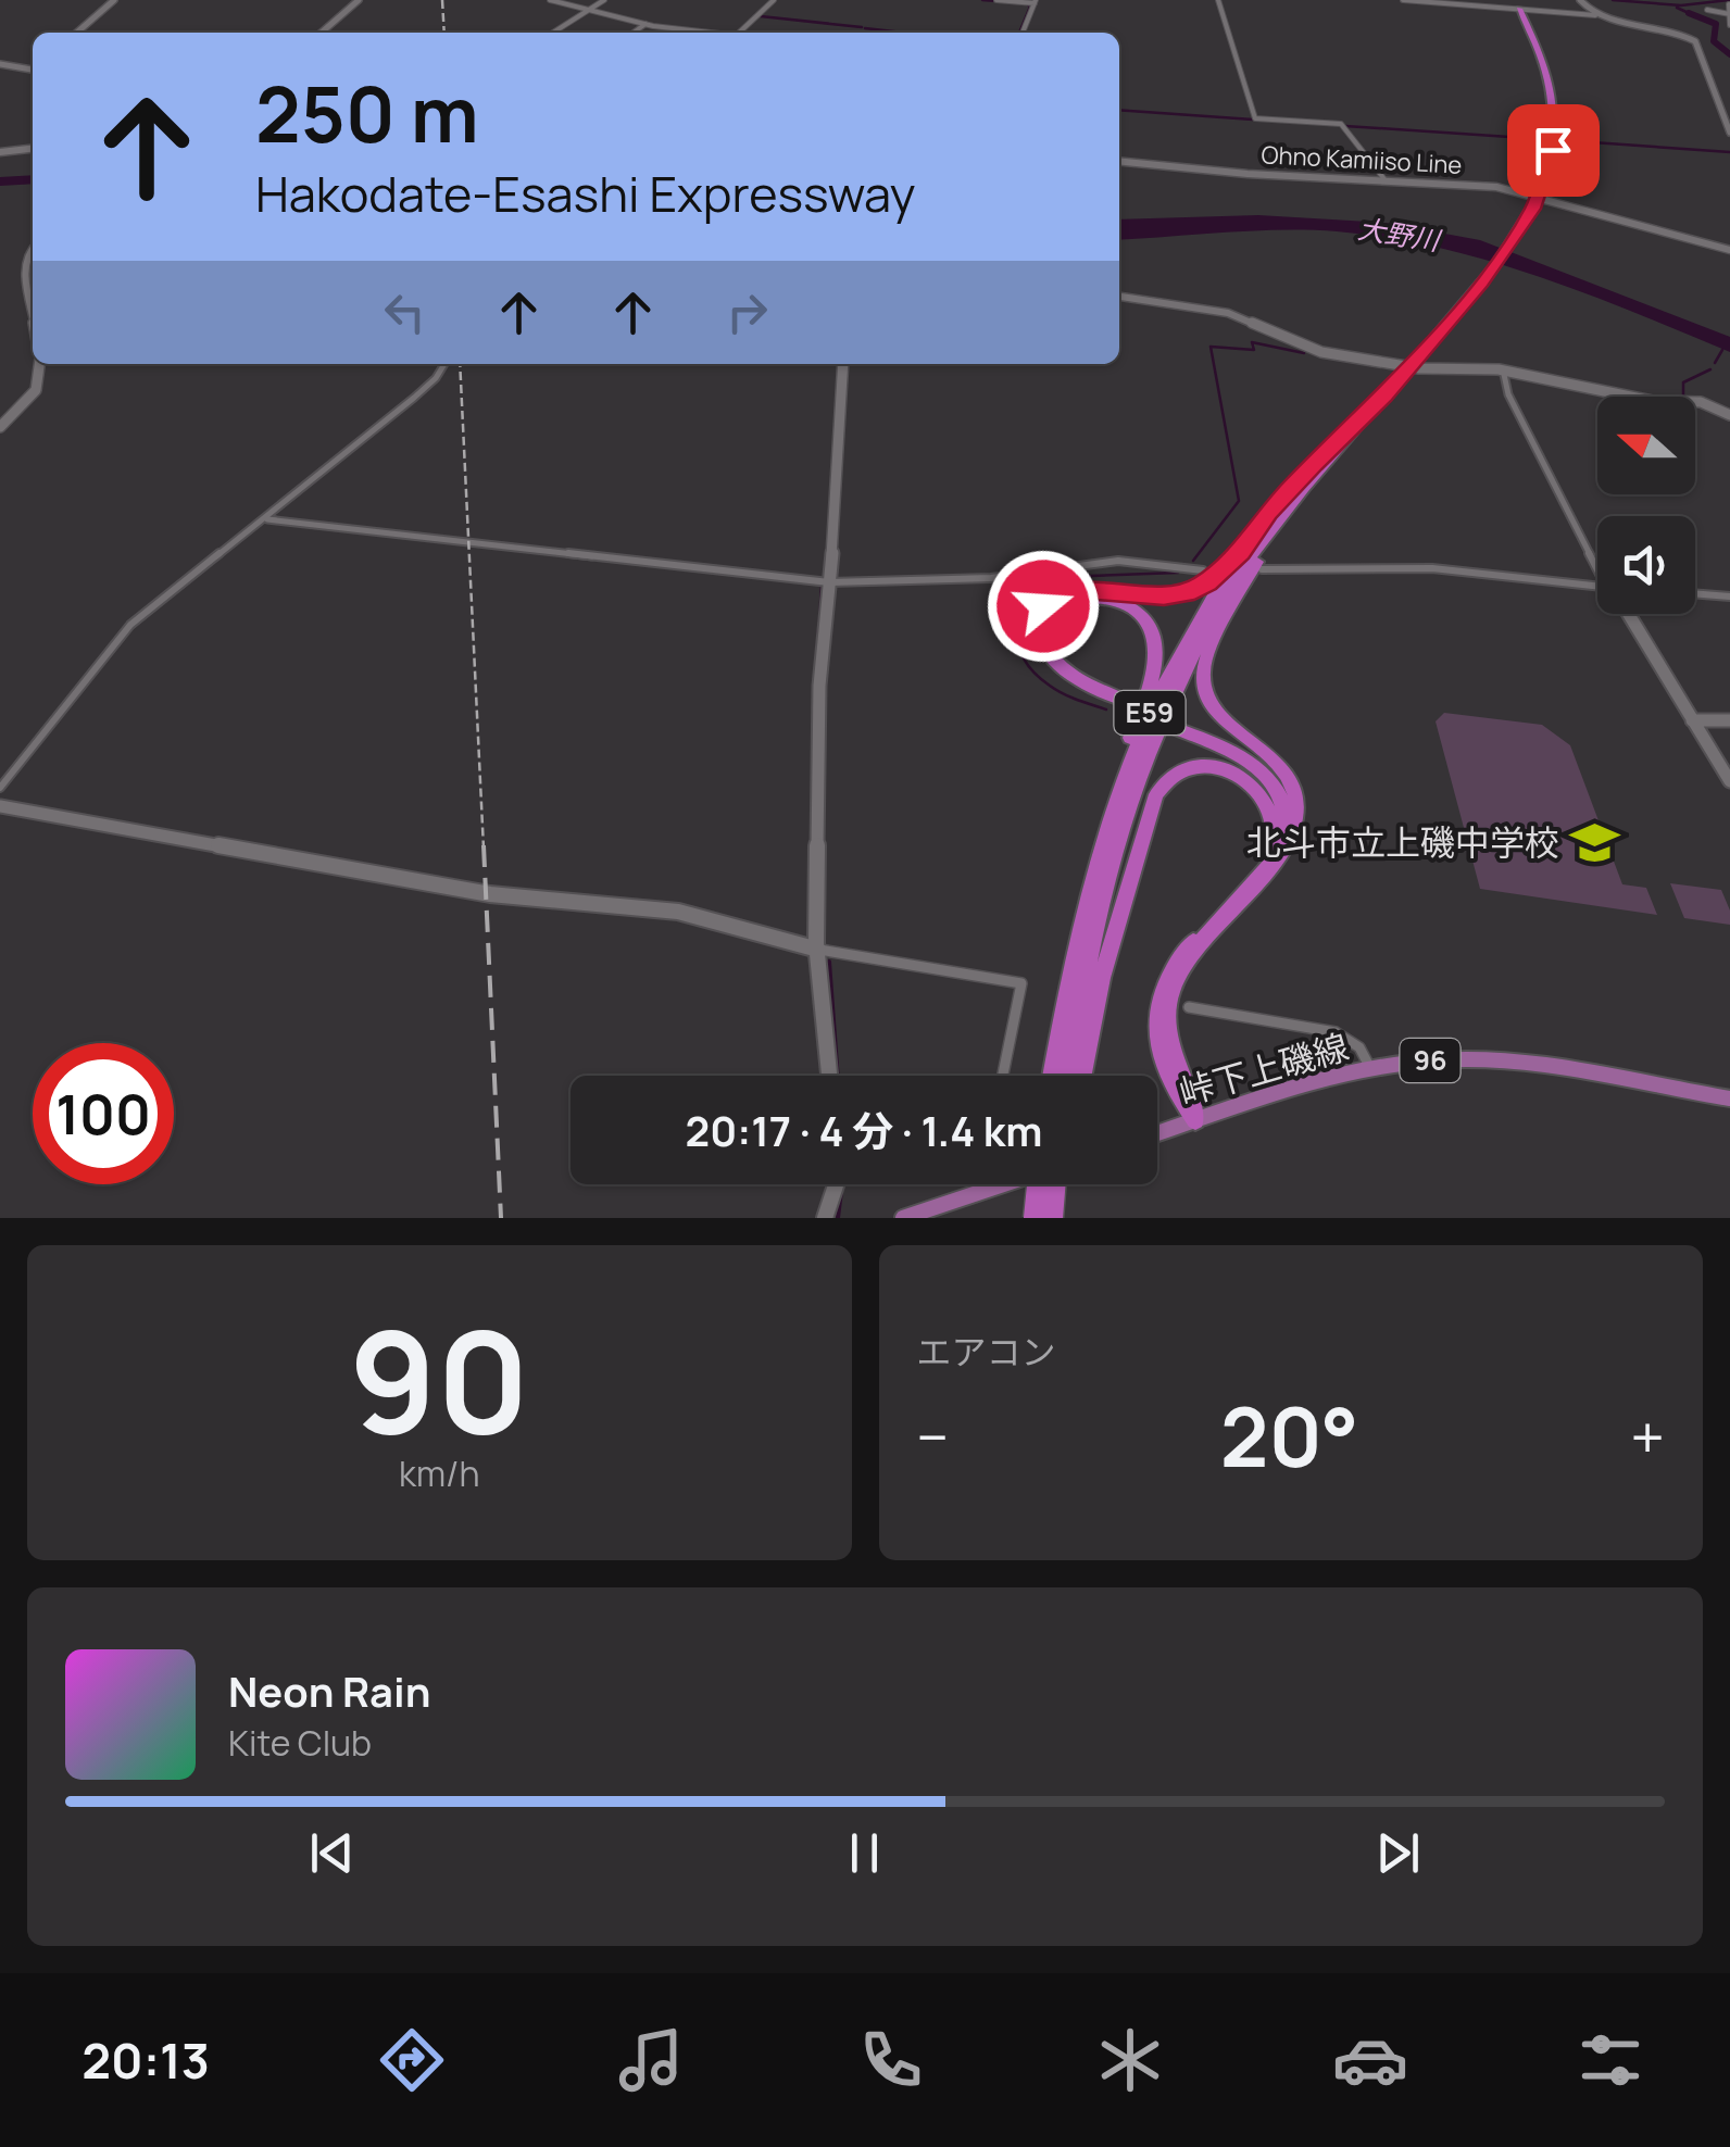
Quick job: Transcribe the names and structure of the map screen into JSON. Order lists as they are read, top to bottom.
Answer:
{
  "streets": {
    "highway": ["E59"],
    "main road": ["96", "峠下上磯線"],
    "street": ["Ohno Kamiiso Line"]
  },
  "water": ["大野川"],
  "places": {
    "school or university": ["北斗市立上磯中学校"]
  },
  "north": "left",
  "page": {
    "turn": ["250 m", "Hakodate-Esashi Expressway"],
    "limit": "100",
    "trip": "20:17 · 4 分 · 1.4 km",
    "tile": [
      ["90", "km/h"],
      "エアコン"
    ],
    "heat": ["−", "20°", "+"],
    "song": ["Neon Rain", "Kite Club"],
    "tabs": "20:13"
  }
}
